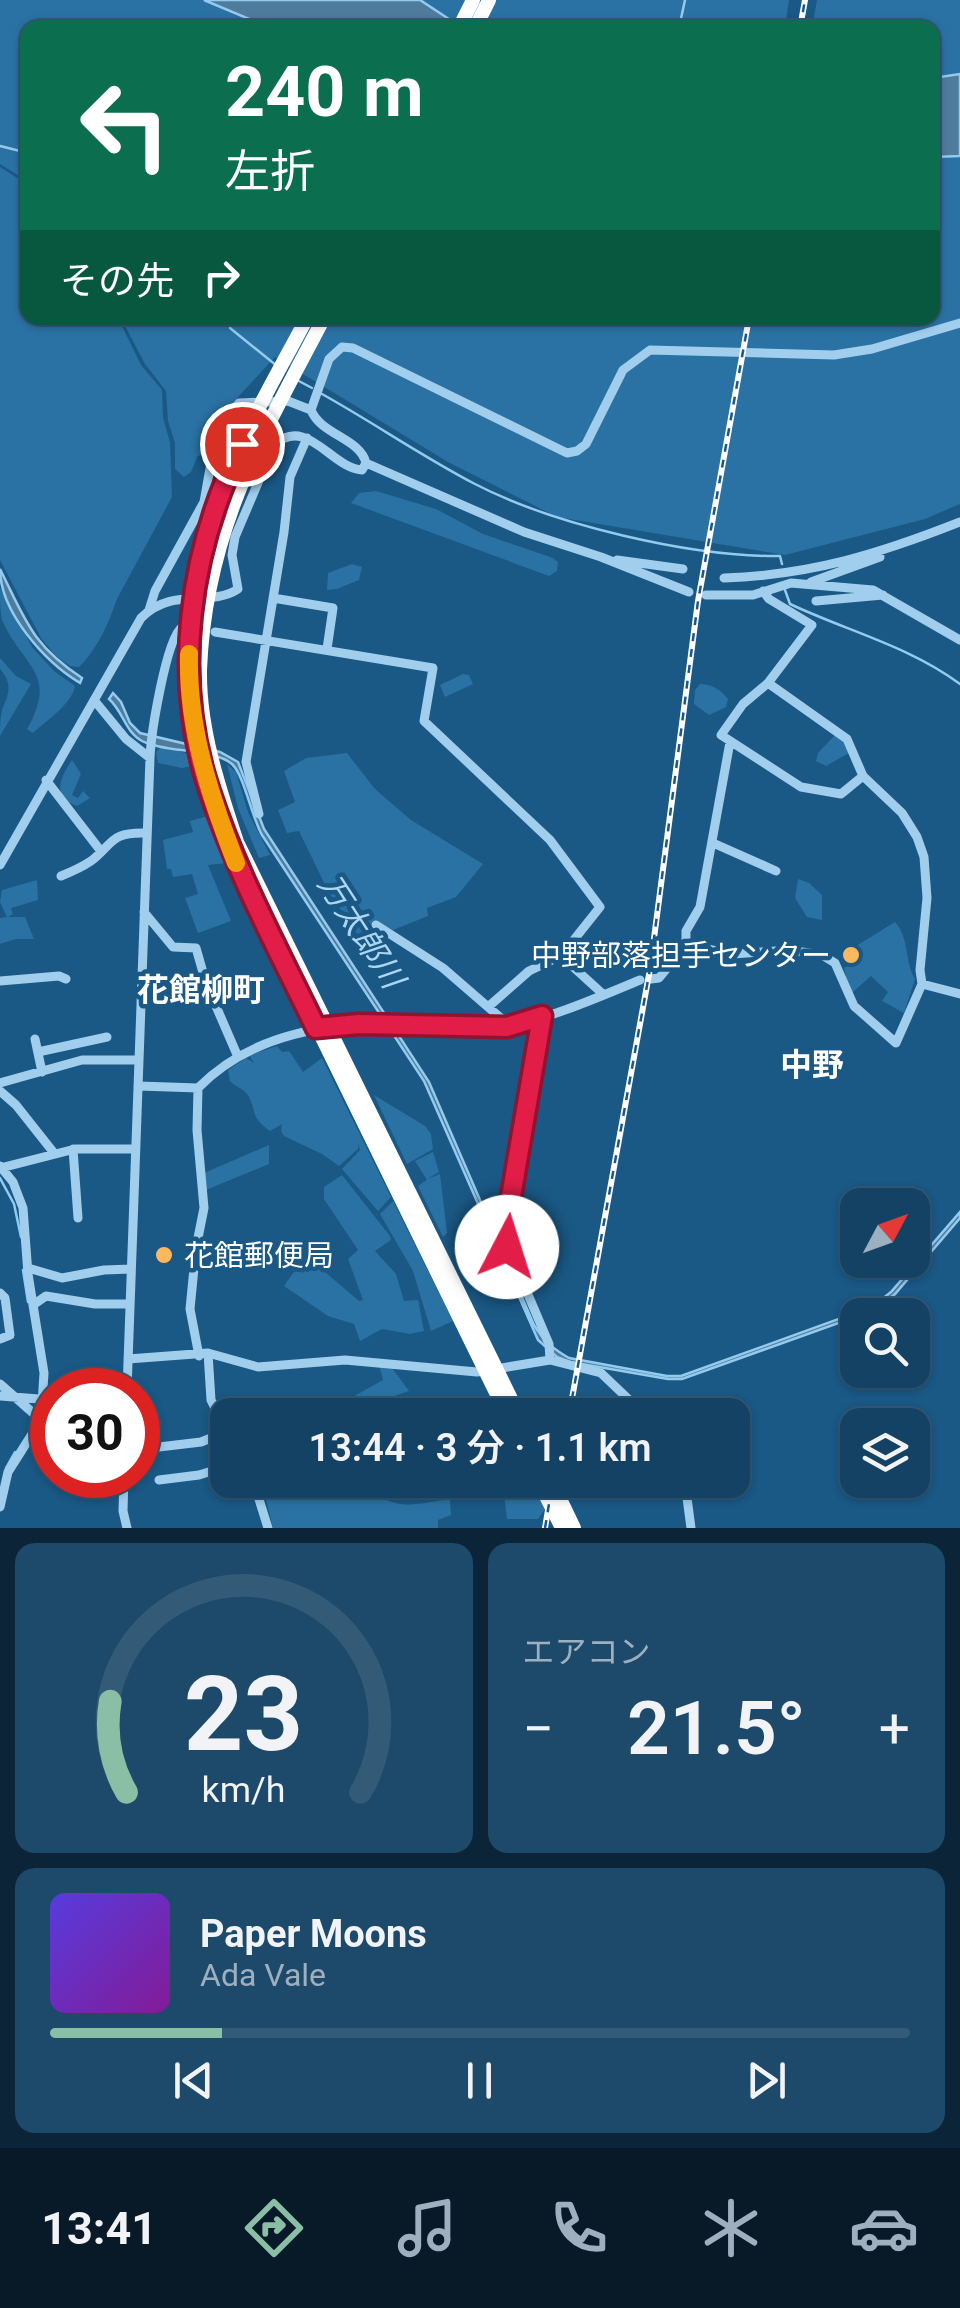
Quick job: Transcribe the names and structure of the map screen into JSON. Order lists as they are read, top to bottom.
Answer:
{
  "districts": ["花館柳町", "中野"],
  "water": ["万太郎川"],
  "places": ["中野部落担手センター", "花館郵便局"],
  "north": "top right",
  "page": {
    "turn": ["240 m", "左折"],
    "then": "その先",
    "limit": "30",
    "trip": "13:44 · 3 分 · 1.1 km",
    "tile": "エアコン",
    "heat": ["−", "21.5°", "+"],
    "song": ["Paper Moons", "Ada Vale"],
    "tabs": "13:41",
    "gauge": ["23", "km/h"]
  }
}
